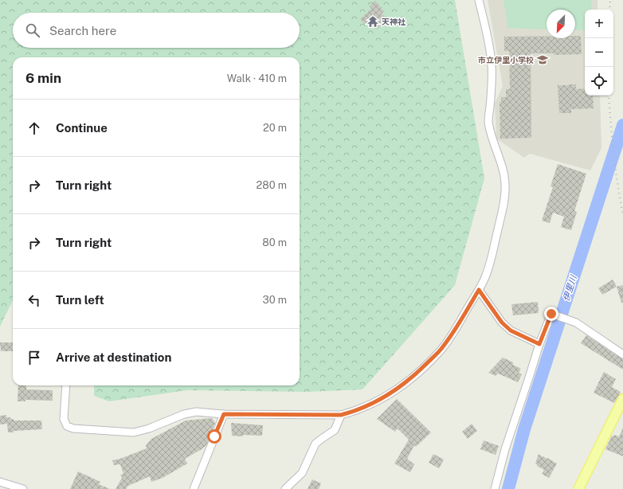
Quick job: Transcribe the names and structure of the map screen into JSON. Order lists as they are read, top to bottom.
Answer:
{
  "water": ["伊里川"],
  "places": {
    "temple": ["天神社"],
    "school or university": ["市立伊里小学校"]
  },
  "north": "bottom left",
  "page": {
    "map_buttons": ["+", "−"],
    "search": "Search here",
    "heading": ["6 min", "Walk · 410 m"],
    "list": [
      ["Continue", "20 m"],
      ["Turn right", "280 m"],
      ["Turn right", "80 m"],
      ["Turn left", "30 m"],
      "Arrive at destination"
    ]
  }
}
